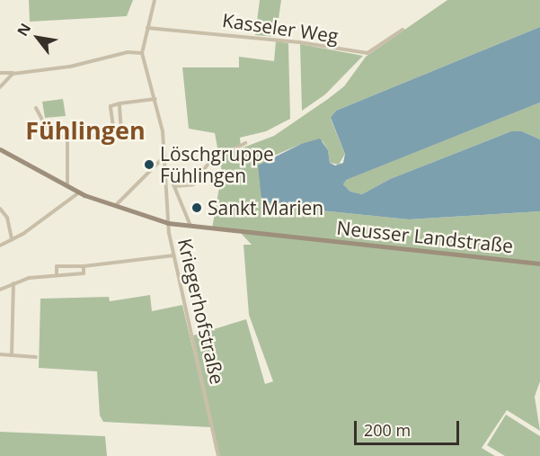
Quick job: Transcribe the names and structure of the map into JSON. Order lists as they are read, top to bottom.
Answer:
{
  "streets": {
    "main road": ["Neusser Landstraße"],
    "street": ["Kasseler Weg", "Kriegerhofstraße"]
  },
  "crossings": [
    ["Kasseler Weg", "Kriegerhofstraße"],
    ["Neusser Landstraße", "Kriegerhofstraße"]
  ],
  "districts": ["Fühlingen"],
  "places": ["Löschgruppe Fühlingen", "Sankt Marien"],
  "scale_bar": "200 m",
  "north": "top left"
}
